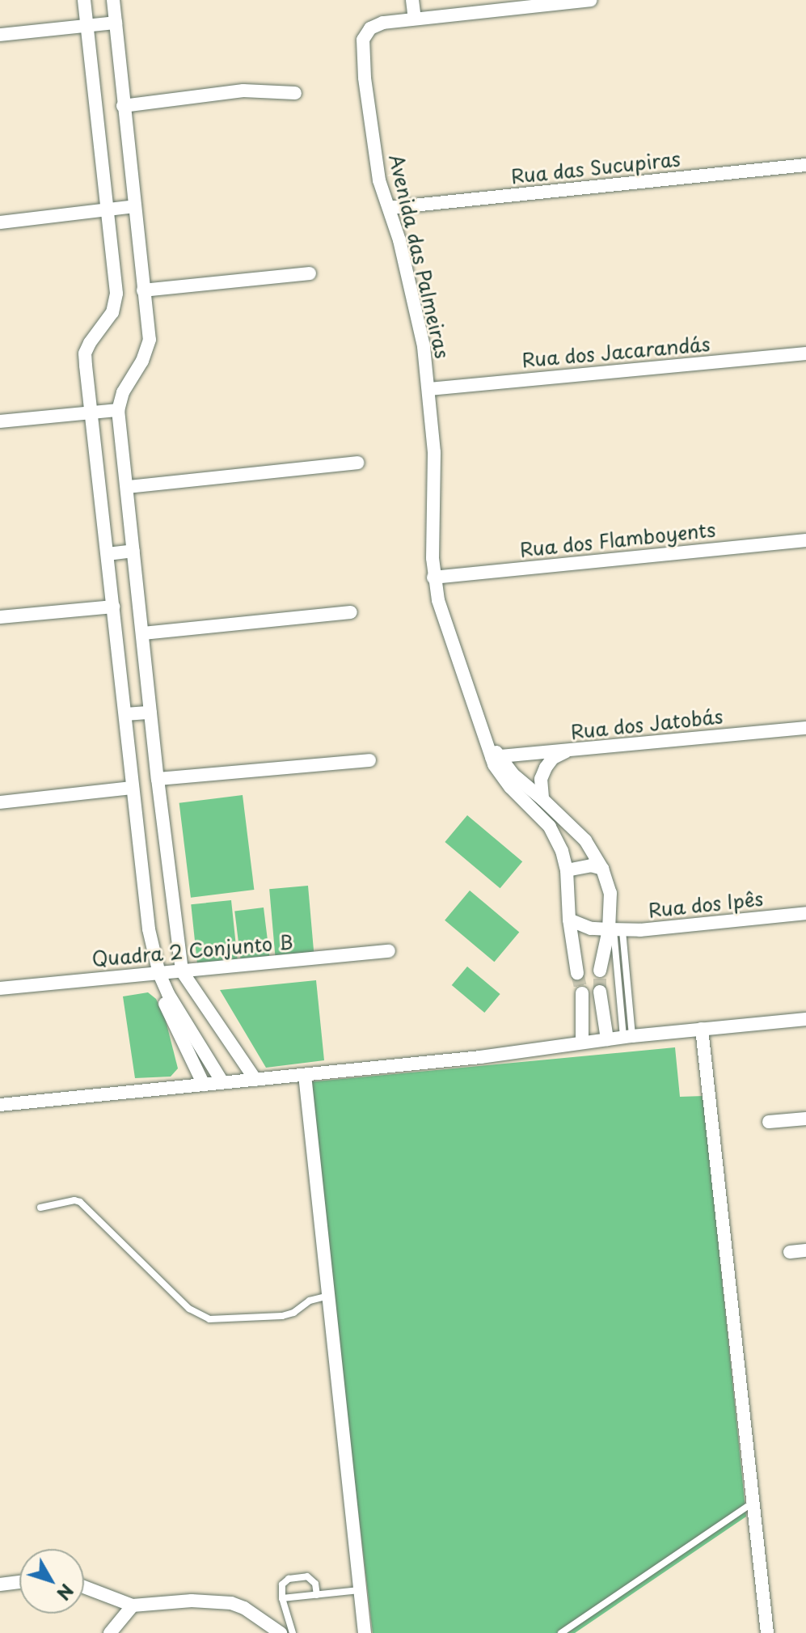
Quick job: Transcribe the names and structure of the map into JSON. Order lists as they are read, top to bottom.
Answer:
{
  "streets": {
    "street": [
      "Rua das Sucupiras",
      "Avenida das Palmeiras",
      "Rua dos Jacarandás",
      "Rua dos Flamboyents",
      "Rua dos Jatobás",
      "Rua dos Ipês",
      "Quadra 2 Conjunto B"
    ]
  },
  "crossings": [
    ["Rua das Sucupiras", "Avenida das Palmeiras"],
    ["Avenida das Palmeiras", "Rua dos Jacarandás"],
    ["Avenida das Palmeiras", "Rua dos Flamboyents"],
    ["Avenida das Palmeiras", "Rua dos Jatobás"],
    ["Avenida das Palmeiras", "Rua dos Ipês"]
  ],
  "north": "bottom right"
}
